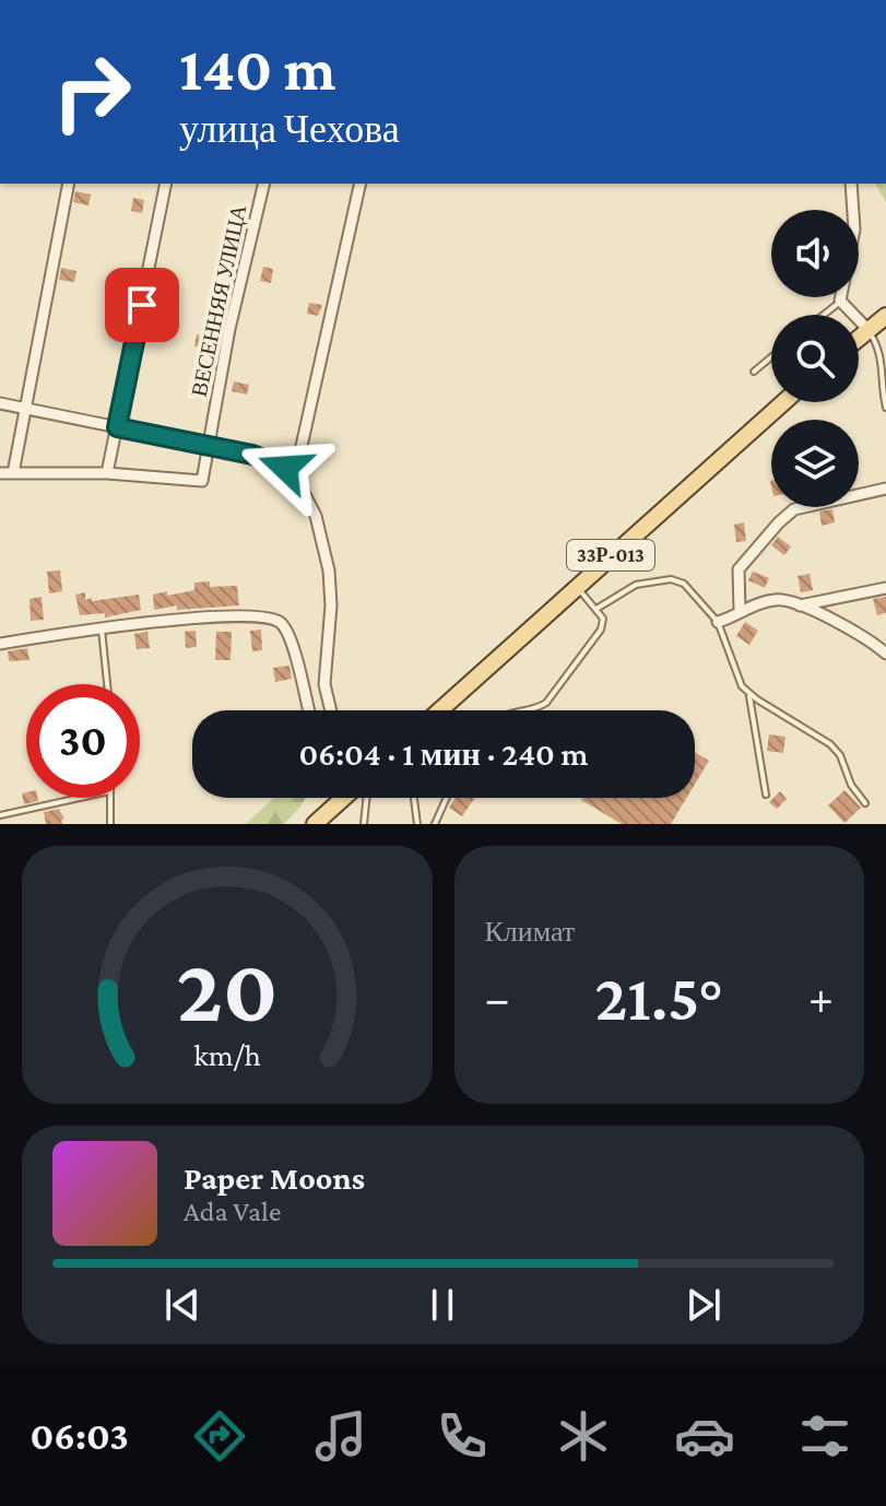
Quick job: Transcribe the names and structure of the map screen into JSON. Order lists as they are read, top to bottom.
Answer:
{
  "streets": {
    "main road": ["33Р-013"],
    "street": ["ВЕСЕННЯЯ УЛИЦА"]
  },
  "page": {
    "turn": ["140 m", "улица Чехова"],
    "limit": "30",
    "trip": "06:04 · 1 мин · 240 m",
    "tile": "Климат",
    "heat": ["−", "21.5°", "+"],
    "song": ["Paper Moons", "Ada Vale"],
    "tabs": "06:03",
    "gauge": ["20", "km/h"]
  }
}
